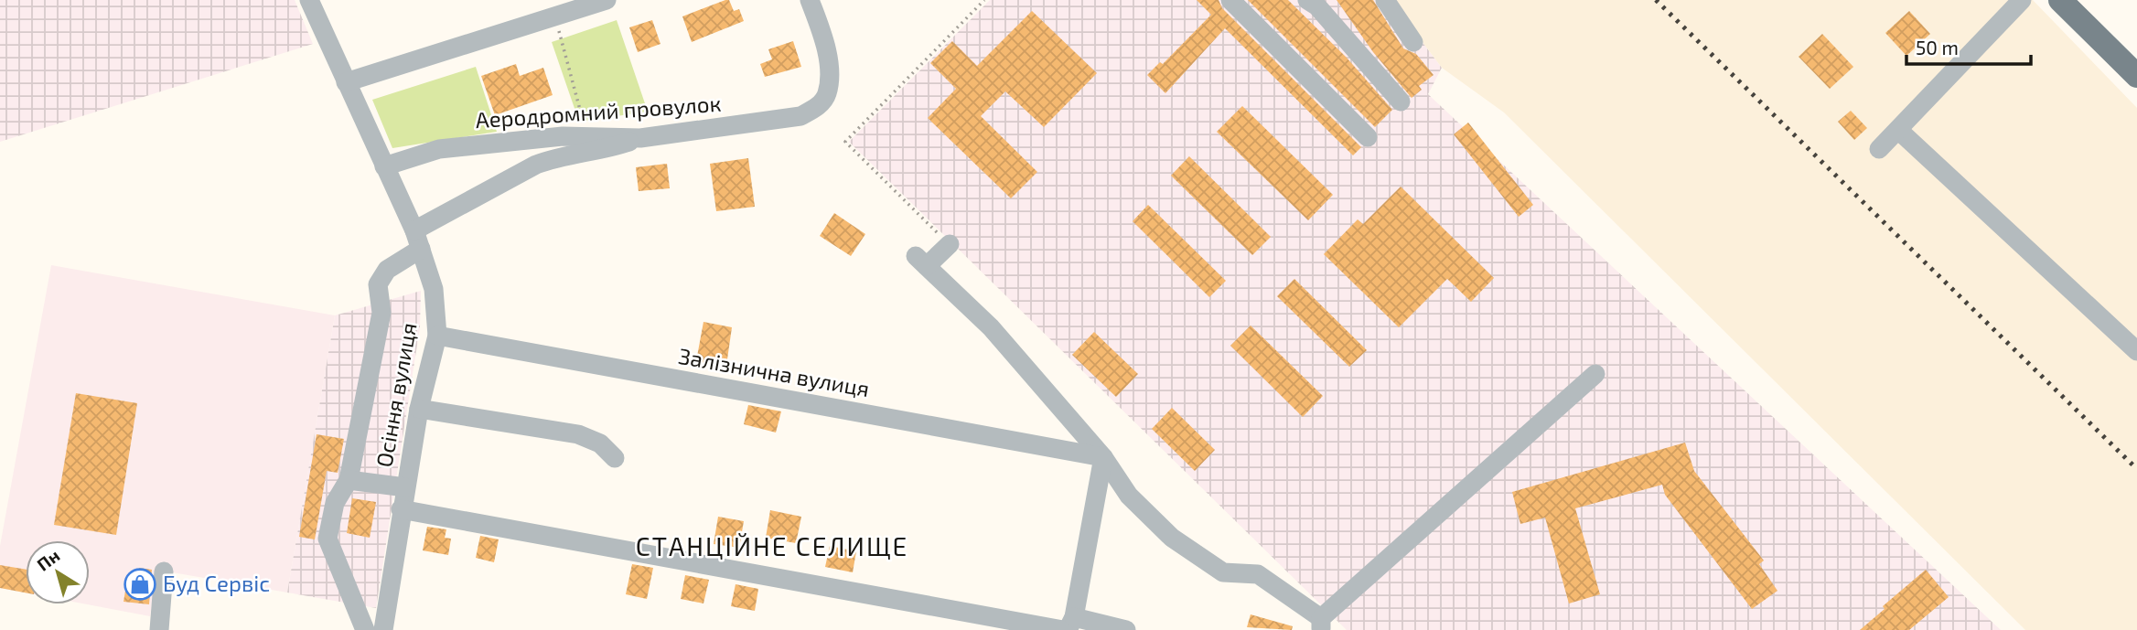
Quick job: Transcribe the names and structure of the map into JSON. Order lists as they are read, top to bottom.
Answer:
{
  "streets": {
    "street": ["Аеродромний провулок", "Залізнична вулиця", "Осіння вулиця"]
  },
  "crossings": [
    ["Аеродромний провулок", "Осіння вулиця"],
    ["Залізнична вулиця", "Осіння вулиця"]
  ],
  "districts": ["СТАНЦІЙНЕ СЕЛИЩЕ"],
  "places": {
    "shop": ["Буд Сервіс"]
  },
  "scale_bar": "50 m",
  "north": "top left"
}
